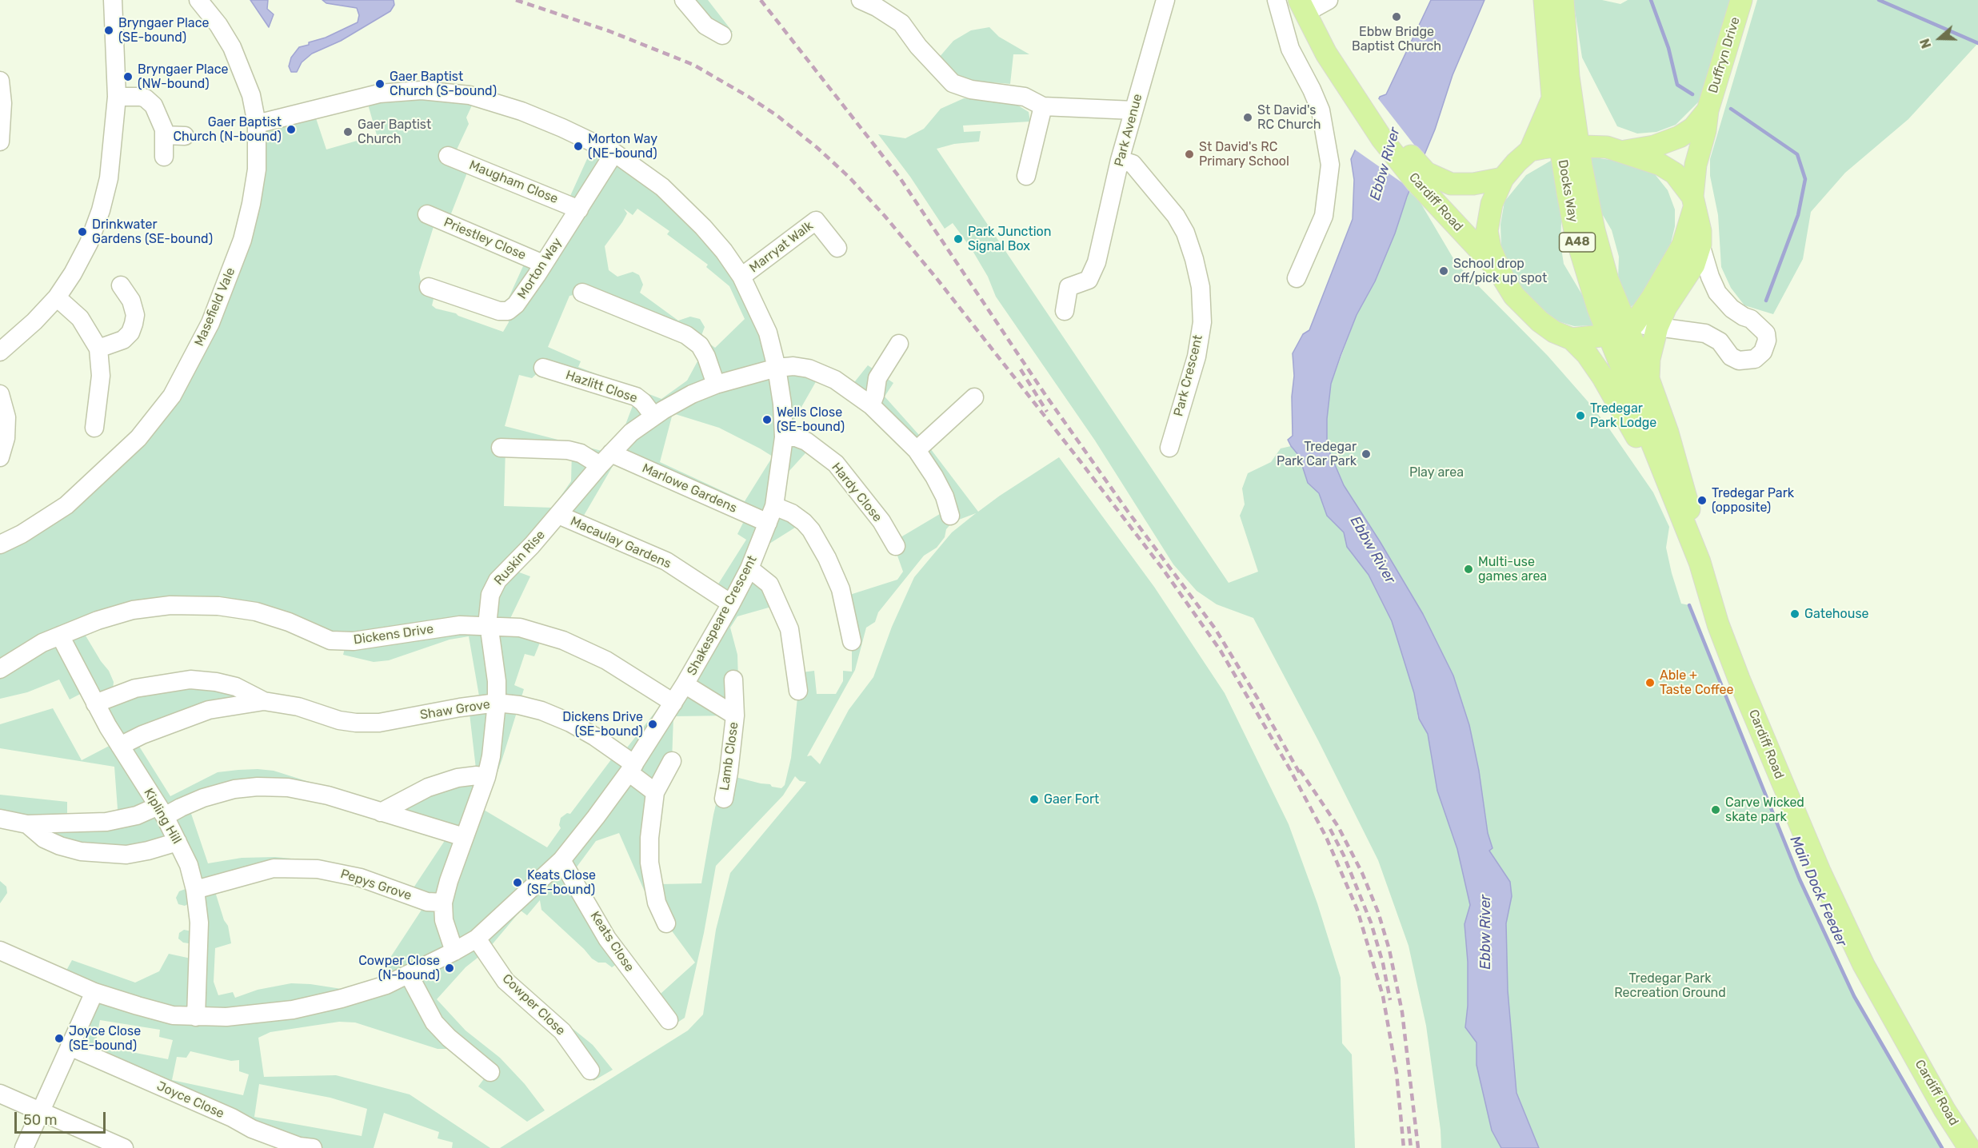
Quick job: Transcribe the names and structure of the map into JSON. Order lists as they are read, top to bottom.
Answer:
{
  "streets": {
    "main road": [
      "Duffryn Drive",
      "Docks Way",
      "Cardiff Road",
      "A48"
    ],
    "street": [
      "Park Avenue",
      "Maugham Close",
      "Priestley Close",
      "Marryat Walk",
      "Morton Way",
      "Masefield Vale",
      "Park Crescent",
      "Hazlitt Close",
      "Marlowe Gardens",
      "Hardy Close",
      "Macaulay Gardens",
      "Ruskin Rise",
      "Shakespeare Crescent",
      "Dickens Drive",
      "Shaw Grove",
      "Lamb Close",
      "Kipling Hill",
      "Pepys Grove",
      "Keats Close",
      "Cowper Close",
      "Joyce Close"
    ]
  },
  "crossings": [
    ["Duffryn Drive", "A48"],
    ["Park Avenue", "Park Crescent"],
    ["Maugham Close", "Morton Way"],
    ["Docks Way", "Cardiff Road"],
    ["Docks Way", "A48"],
    ["Cardiff Road", "A48"],
    ["Priestley Close", "Morton Way"],
    ["Marryat Walk", "Shakespeare Crescent"],
    ["Morton Way", "Shakespeare Crescent"],
    ["Masefield Vale", "Shakespeare Crescent"],
    ["Hazlitt Close", "Ruskin Rise"],
    ["Marlowe Gardens", "Ruskin Rise"],
    ["Marlowe Gardens", "Shakespeare Crescent"],
    ["Hardy Close", "Shakespeare Crescent"],
    ["Macaulay Gardens", "Ruskin Rise"],
    ["Macaulay Gardens", "Shakespeare Crescent"],
    ["Ruskin Rise", "Shakespeare Crescent"],
    ["Ruskin Rise", "Dickens Drive"],
    ["Ruskin Rise", "Shaw Grove"],
    ["Ruskin Rise", "Pepys Grove"],
    ["Shakespeare Crescent", "Dickens Drive"],
    ["Shakespeare Crescent", "Shaw Grove"],
    ["Shakespeare Crescent", "Lamb Close"],
    ["Shakespeare Crescent", "Kipling Hill"],
    ["Shakespeare Crescent", "Keats Close"],
    ["Shakespeare Crescent", "Cowper Close"],
    ["Dickens Drive", "Kipling Hill"],
    ["Shaw Grove", "Kipling Hill"],
    ["Kipling Hill", "Pepys Grove"]
  ],
  "water": ["Ebbw River", "Main Dock Feeder"],
  "parks": ["Play area", "Tredegar Park Recreation Ground"],
  "places": [
    "Ebbw Bridge Baptist Church",
    "Bryngaer Place (SE-bound)",
    "Bryngaer Place (NW-bound)",
    "Gaer Baptist Church (S-bound)",
    "St David's RC Church",
    "Gaer Baptist Church (N-bound)",
    "Gaer Baptist Church",
    "Morton Way (NE-bound)",
    "St David's RC Primary School",
    "Drinkwater Gardens (SE-bound)",
    "Park Junction Signal Box",
    "School drop off/pick up spot",
    "Tredegar Park Lodge",
    "Wells Close (SE-bound)",
    "Tredegar Park Car Park",
    "Tredegar Park (opposite)",
    "Multi-use games area",
    "Gatehouse",
    "Able + Taste Coffee",
    "Dickens Drive (SE-bound)",
    "Gaer Fort",
    "Carve Wicked skate park",
    "Keats Close (SE-bound)",
    "Cowper Close (N-bound)",
    "Joyce Close (SE-bound)"
  ],
  "scale_bar": "50 m",
  "north": "left"
}
